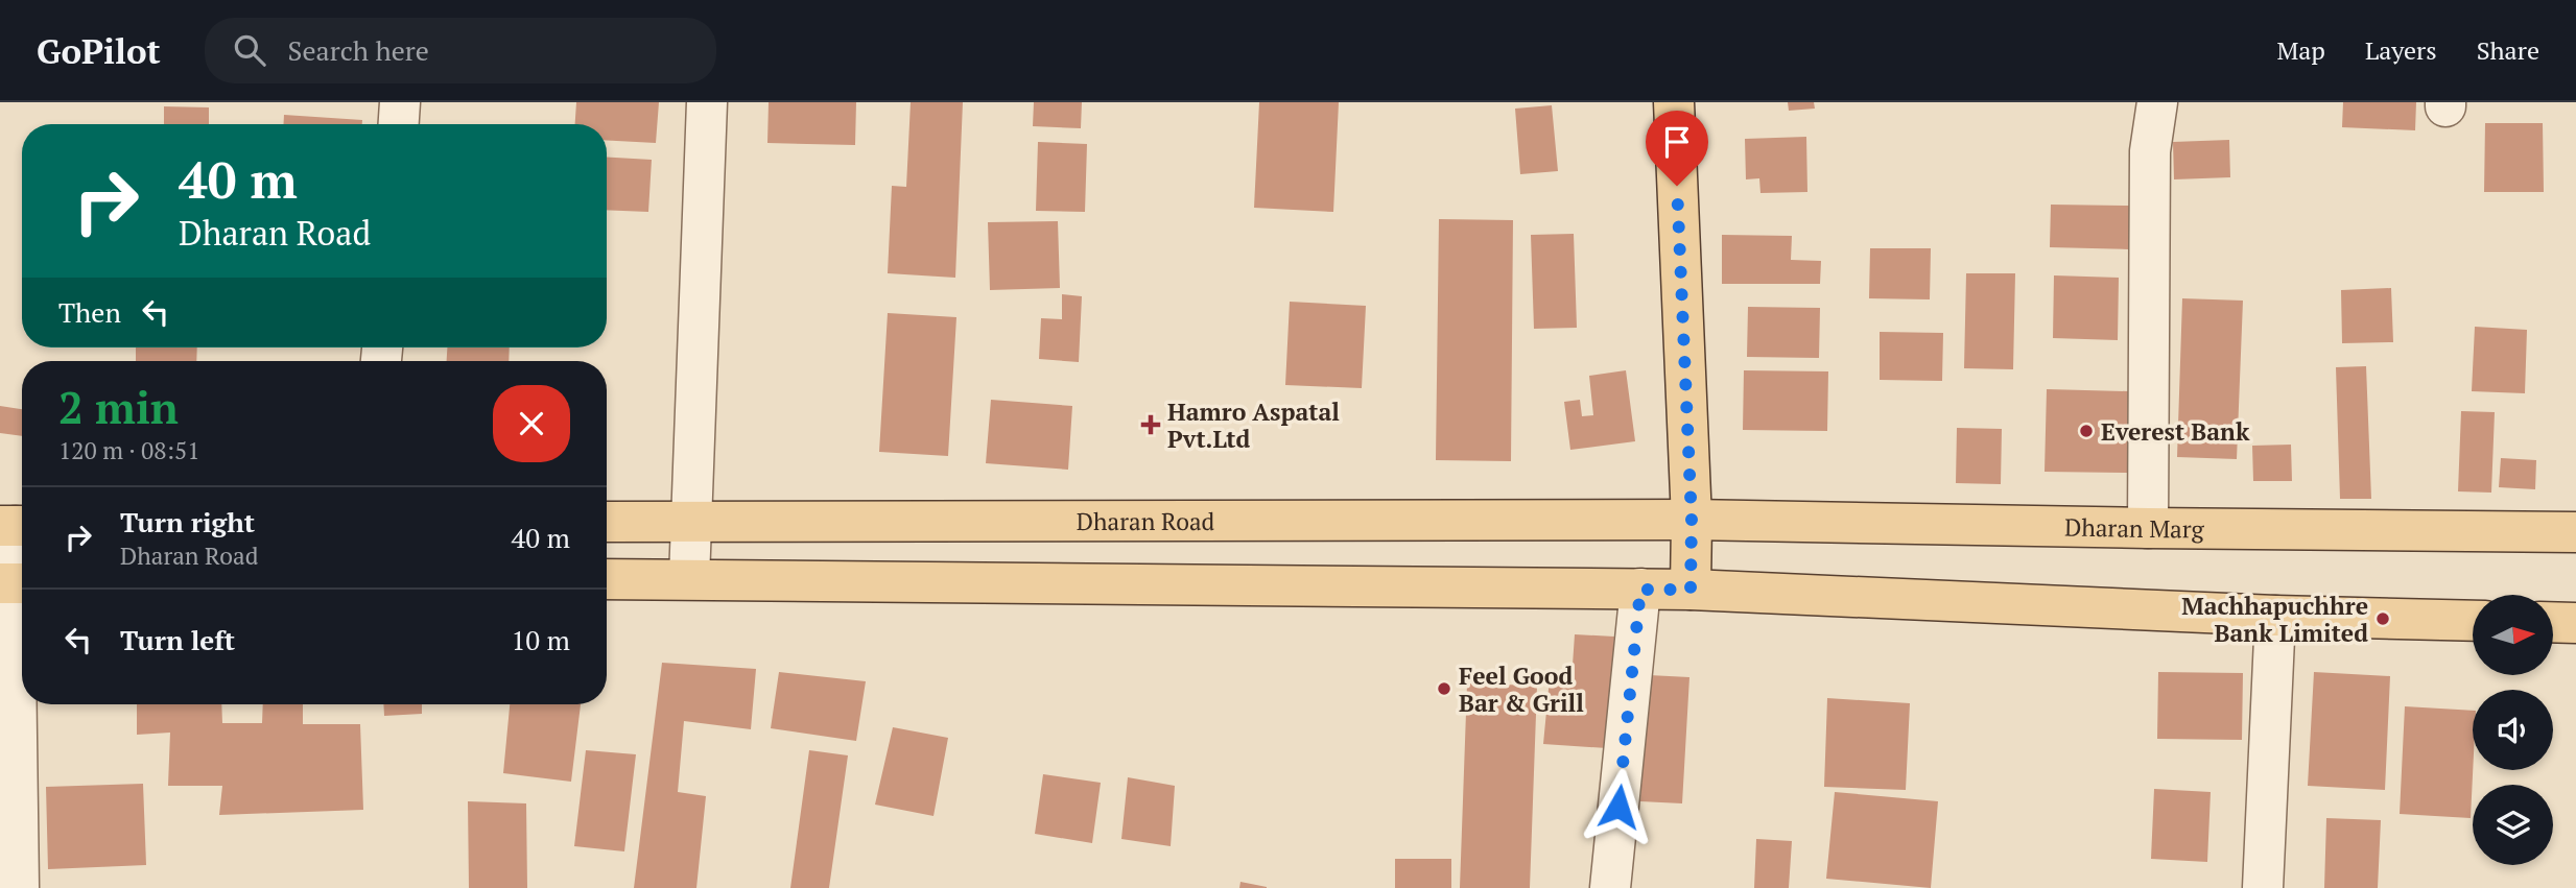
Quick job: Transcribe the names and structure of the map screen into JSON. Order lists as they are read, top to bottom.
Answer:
{
  "streets": {
    "main road": ["Dharan Road", "Dharan Marg"]
  },
  "crossings": [
    ["Dharan Road", "Dharan Marg"]
  ],
  "places": {
    "health": ["Hamro Aspatal Pvt.Ltd"],
    "other": ["Everest Bank", "Machhapuchhre Bank Limited", "Feel Good Bar & Grill"]
  },
  "north": "right",
  "page": {
    "header": "GoPilot",
    "search": "Search here",
    "nav": ["Map", "Layers", "Share"],
    "turn": ["40 m", "Dharan Road"],
    "then": "Then",
    "heading": ["2 min", "120 m · 08:51"],
    "list": [
      {
        "name": "Turn right",
        "note": "Dharan Road",
        "value": "40 m"
      },
      {
        "name": "Turn left",
        "value": "10 m"
      }
    ]
  }
}
